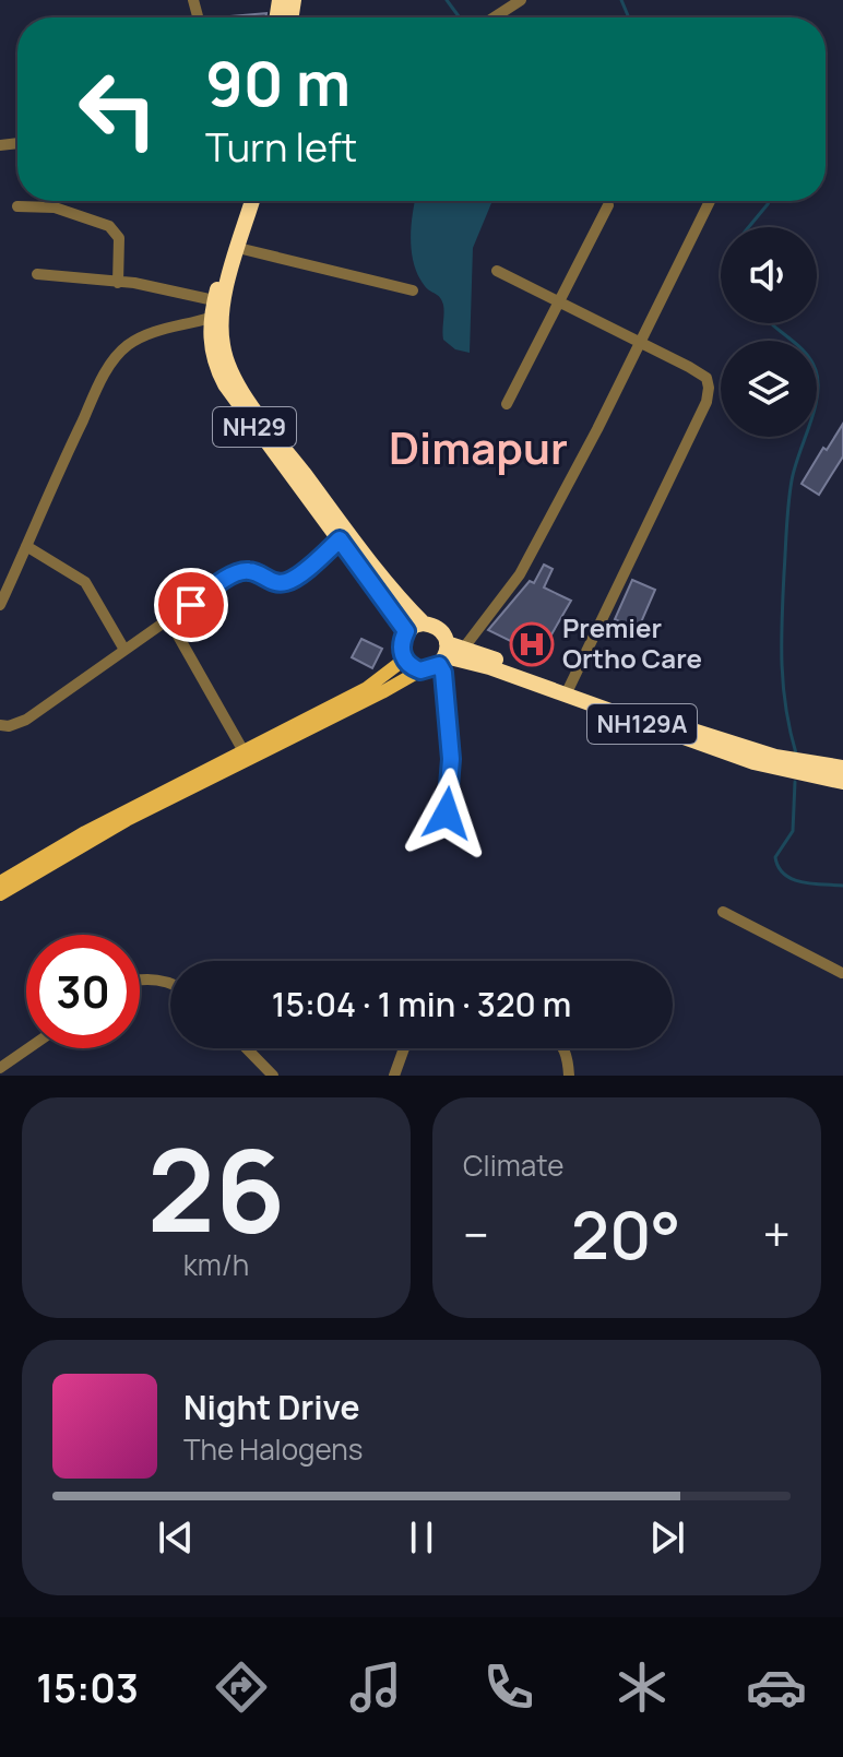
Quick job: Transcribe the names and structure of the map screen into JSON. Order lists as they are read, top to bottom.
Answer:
{
  "streets": {
    "highway": ["NH29", "NH129A"]
  },
  "crossings": [
    ["NH29", "NH129A"]
  ],
  "districts": ["Dimapur"],
  "places": {
    "hospital": ["Premier Ortho Care"]
  },
  "page": {
    "turn": ["90 m", "Turn left"],
    "limit": "30",
    "trip": "15:04 · 1 min · 320 m",
    "tile": [
      ["26", "km/h"],
      "Climate"
    ],
    "heat": ["−", "20°", "+"],
    "song": ["Night Drive", "The Halogens"],
    "tabs": "15:03"
  }
}
